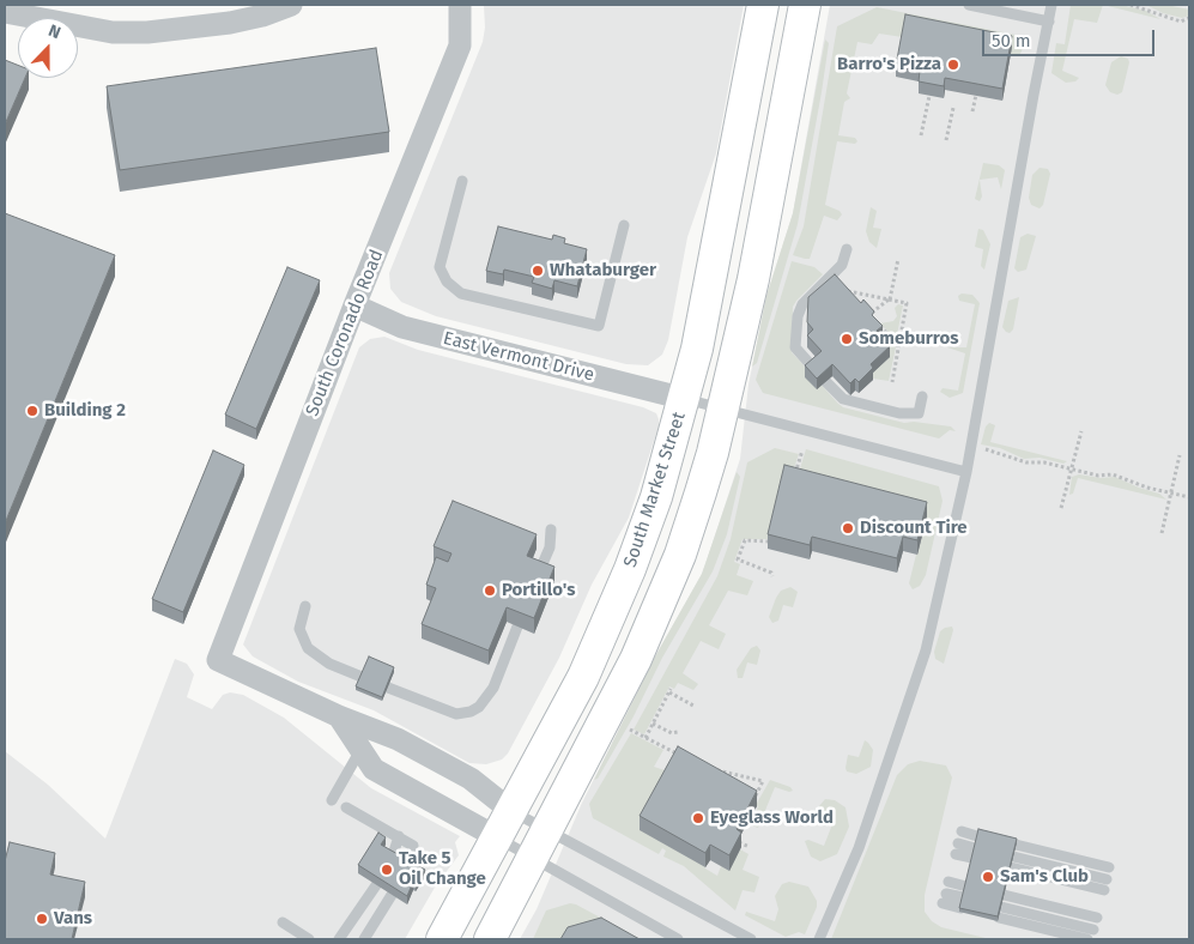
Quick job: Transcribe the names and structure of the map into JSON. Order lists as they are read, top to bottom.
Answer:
{
  "streets": {
    "street": ["South Coronado Road", "East Vermont Drive", "South Market Street"]
  },
  "crossings": [
    ["South Coronado Road", "East Vermont Drive"],
    ["East Vermont Drive", "South Market Street"]
  ],
  "places": [
    "Barro's Pizza",
    "Whataburger",
    "Someburros",
    "Building 2",
    "Discount Tire",
    "Portillo's",
    "Eyeglass World",
    "Take 5 Oil Change",
    "Sam's Club",
    "Vans"
  ],
  "scale_bar": "50 m",
  "north": "top"
}
